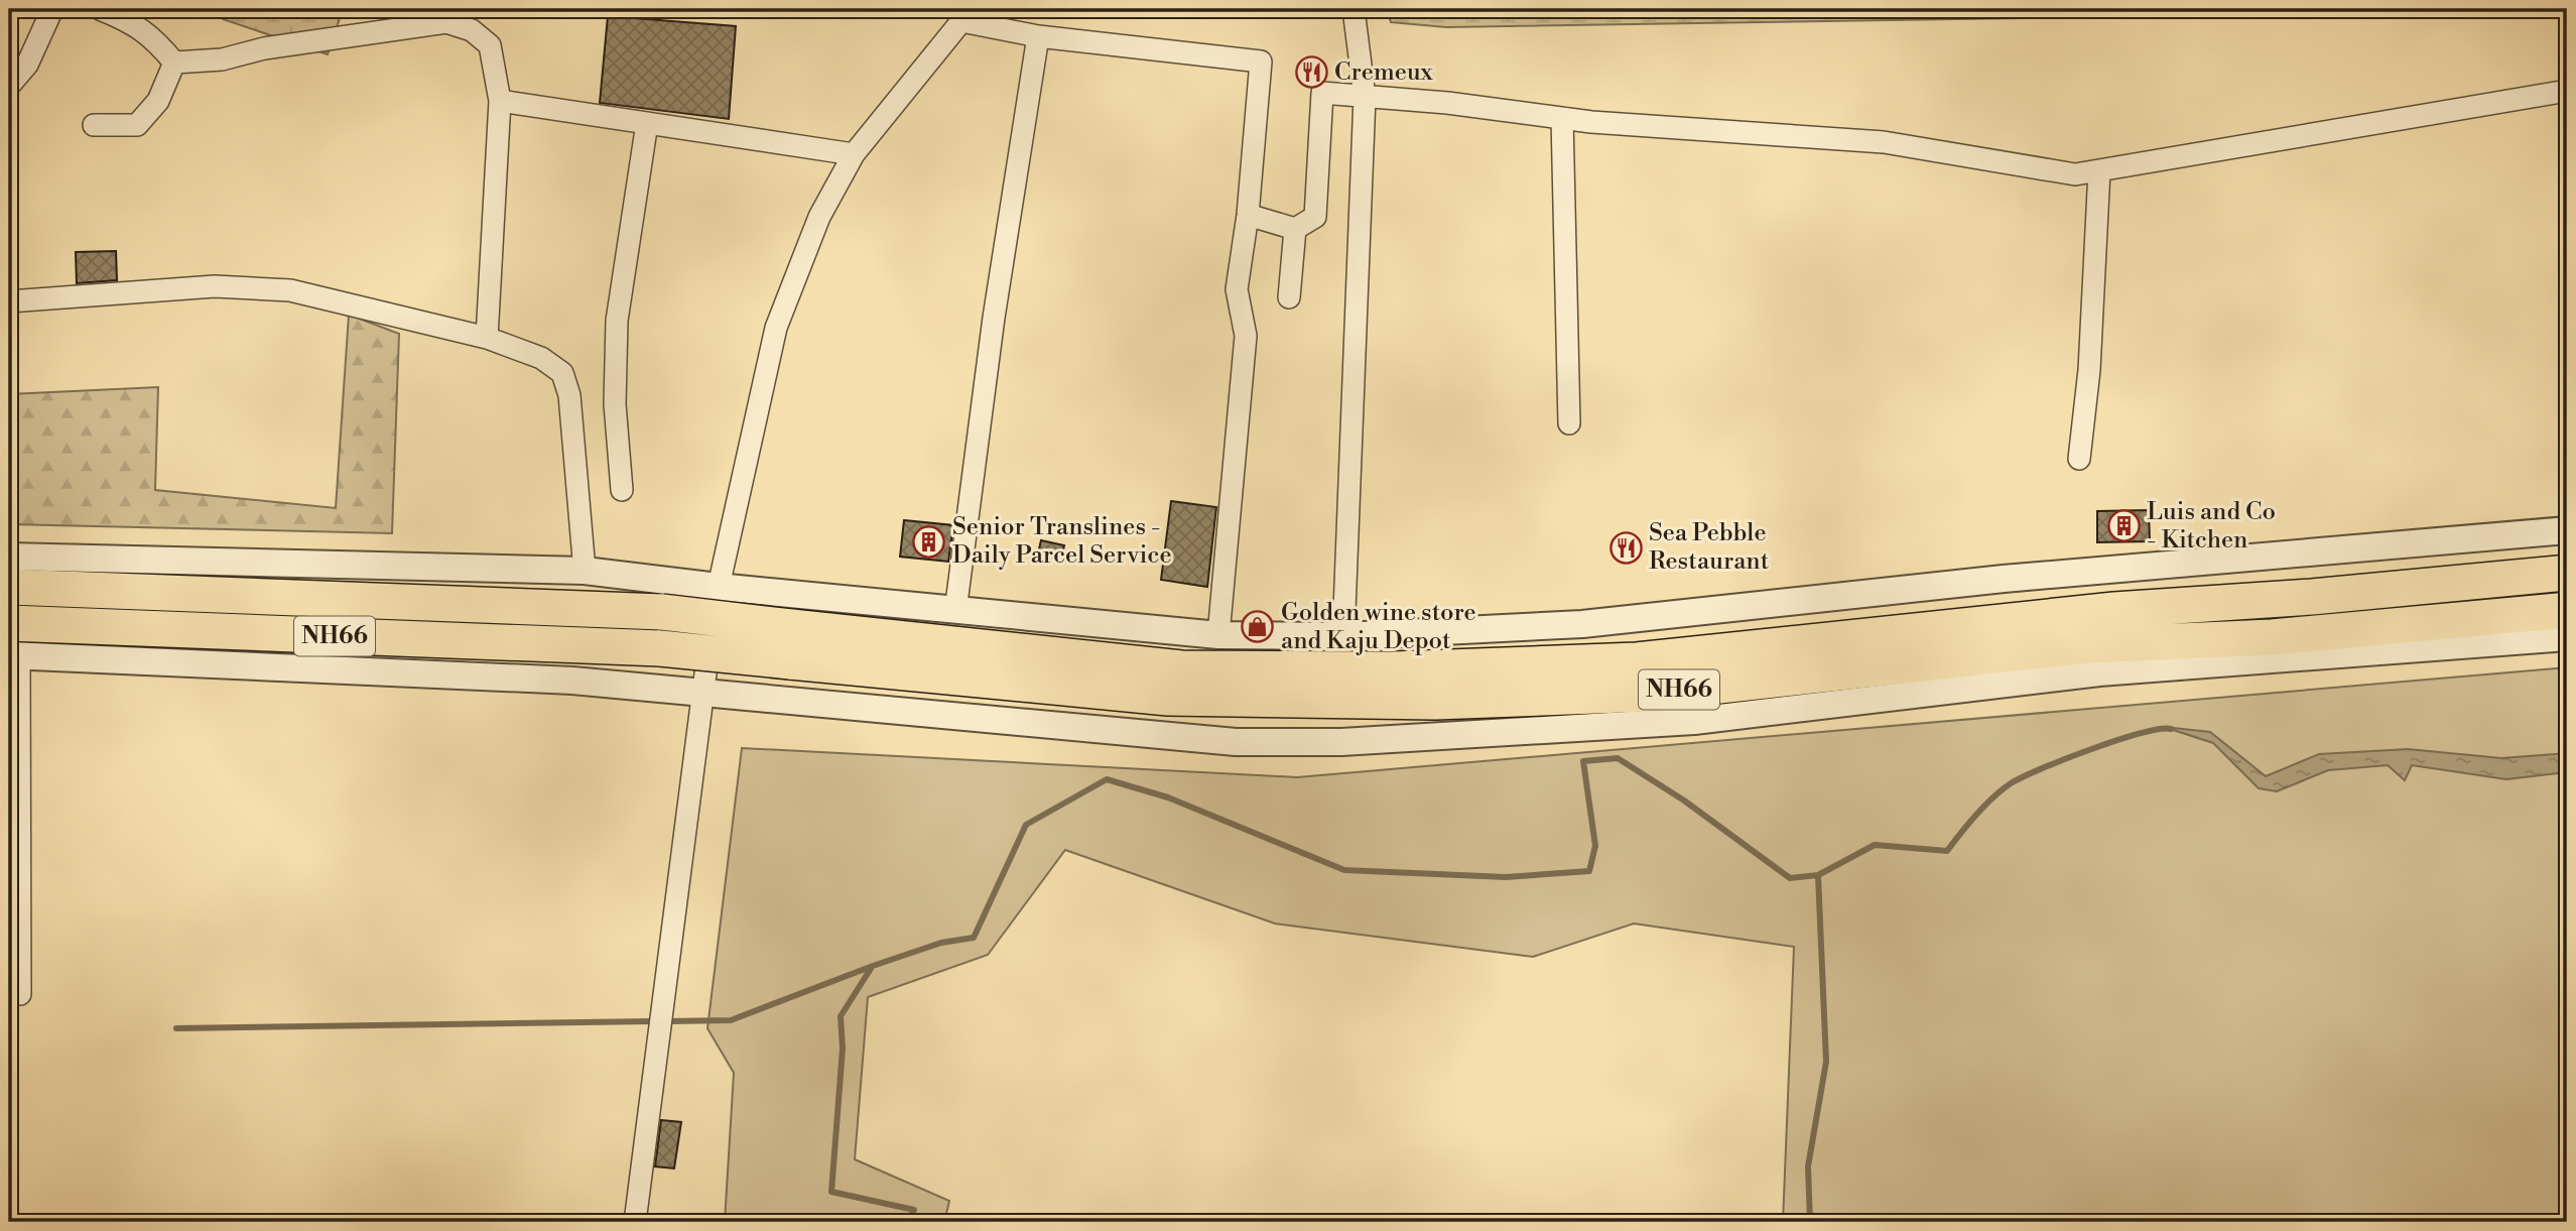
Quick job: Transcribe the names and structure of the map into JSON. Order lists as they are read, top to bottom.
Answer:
{
  "streets": {
    "highway": ["NH66"]
  },
  "places": {
    "restaurant": ["Cremeux", "Sea Pebble Restaurant"],
    "building": ["Luis and Co - Kitchen", "Senior Translines - Daily Parcel Service"],
    "shop": ["Golden wine store and Kaju Depot"]
  }
}
